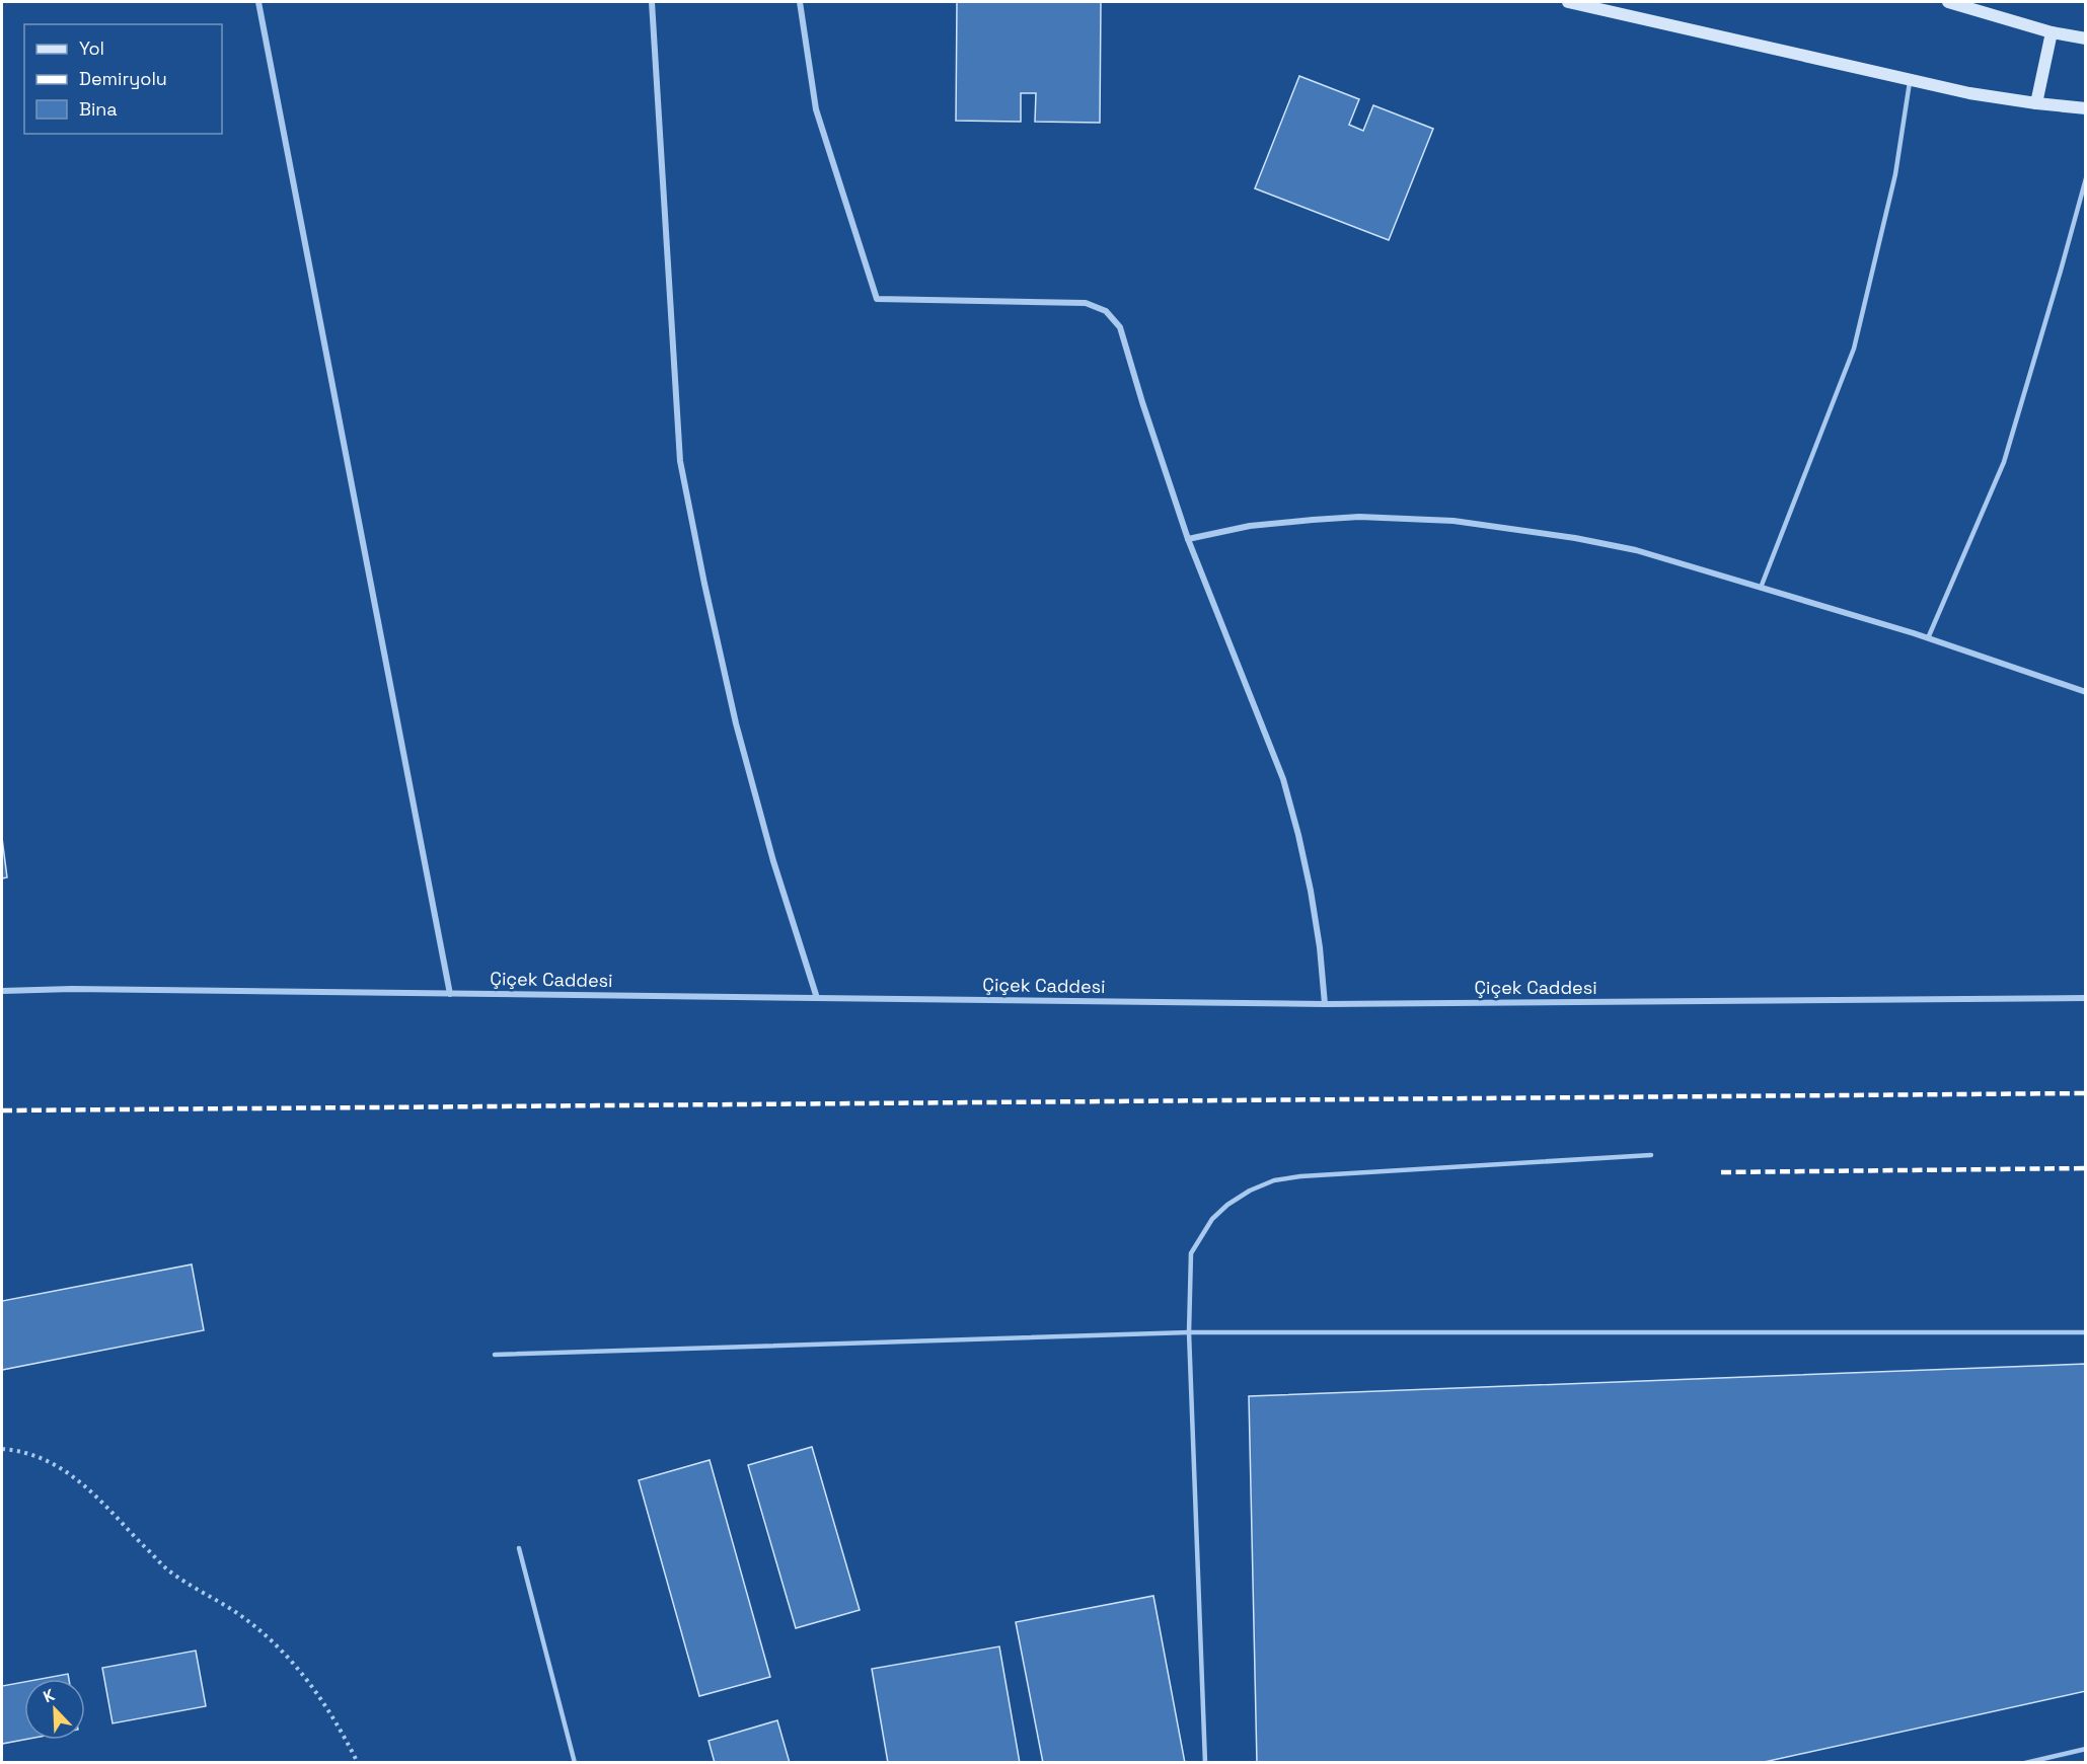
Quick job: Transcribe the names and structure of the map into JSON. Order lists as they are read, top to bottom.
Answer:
{
  "streets": {
    "street": ["Çiçek Caddesi"]
  },
  "legend": ["Yol", "Demiryolu", "Bina"],
  "north": "top left"
}
